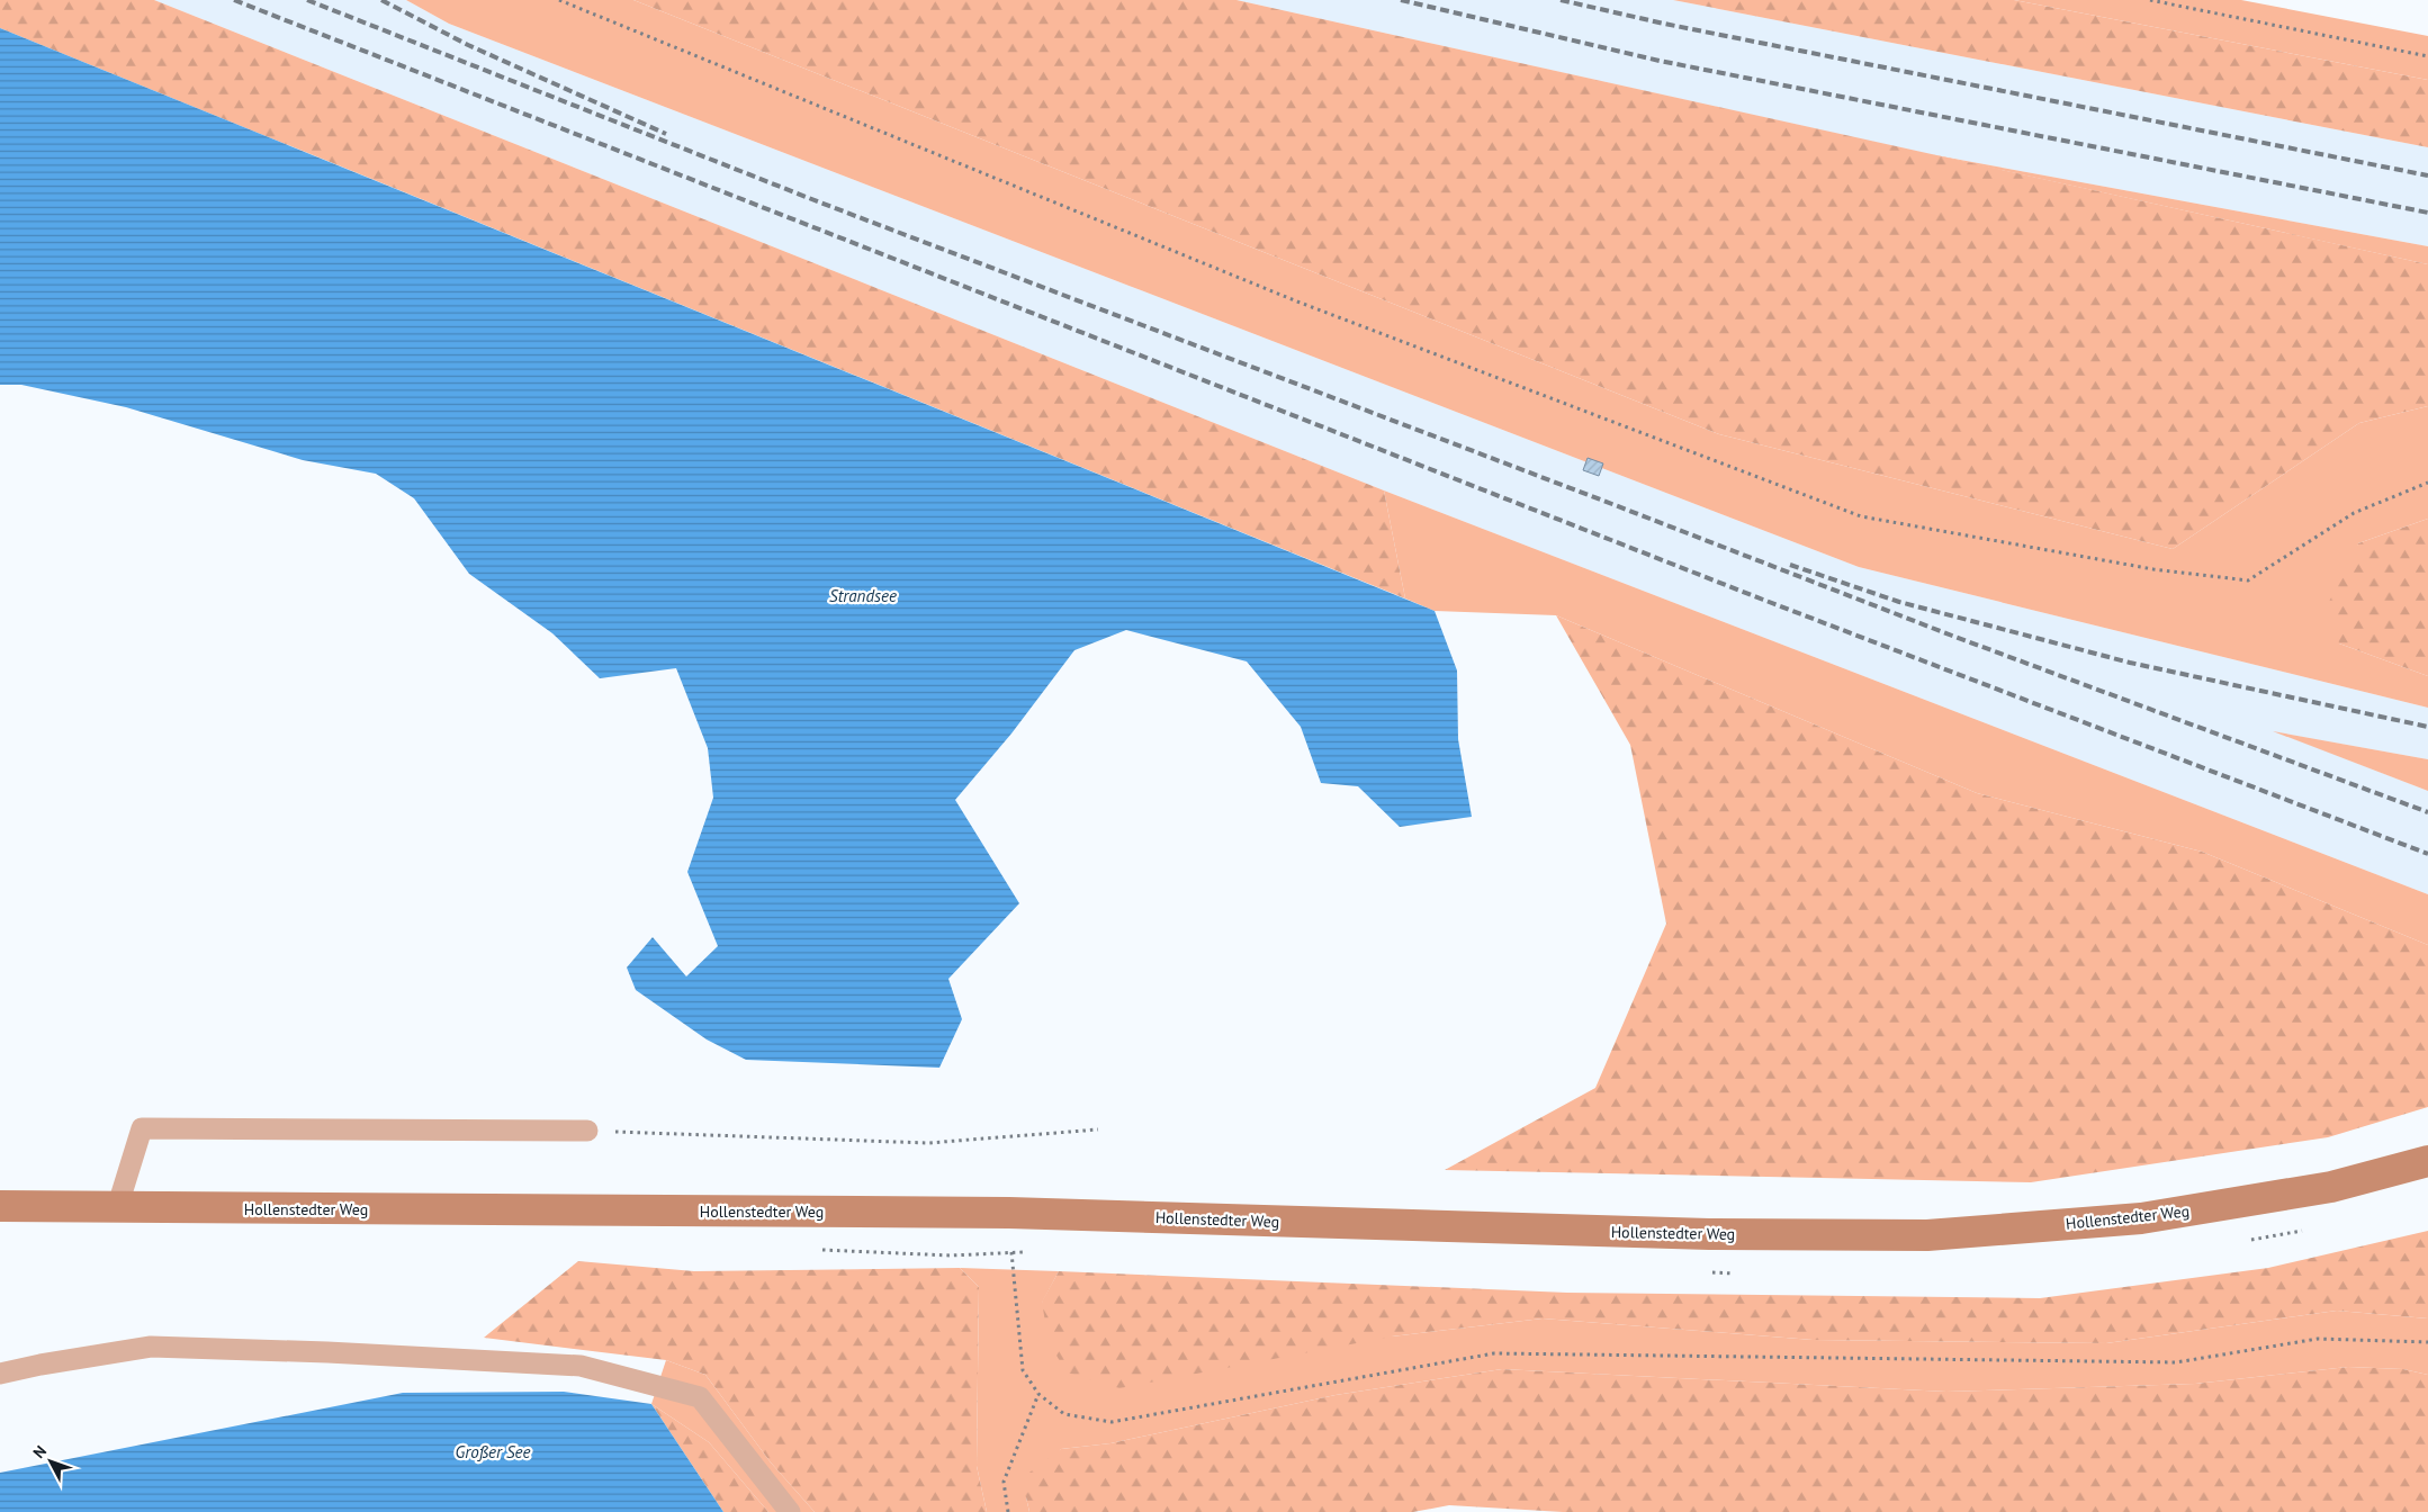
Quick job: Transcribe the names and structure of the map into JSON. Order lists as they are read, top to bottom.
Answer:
{
  "streets": {
    "main road": ["Hollenstedter Weg"]
  },
  "water": ["Strandsee", "Großer See"],
  "north": "top left"
}
